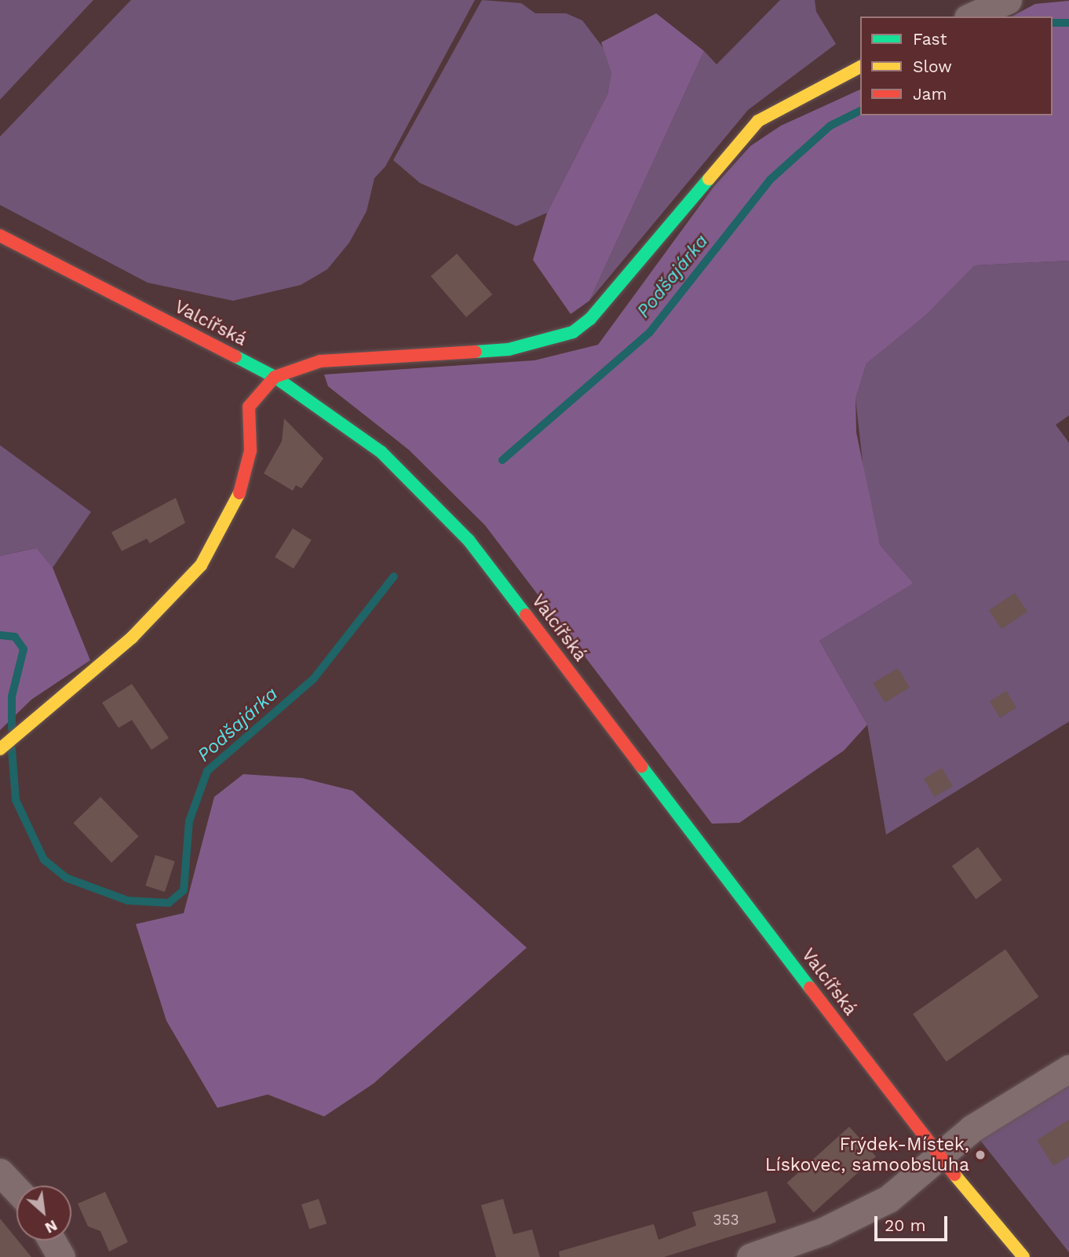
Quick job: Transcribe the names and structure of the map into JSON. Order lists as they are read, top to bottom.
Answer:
{
  "streets": {
    "main road": ["Valcířská"]
  },
  "water": ["Podšajárka"],
  "places": ["Frýdek-Místek, Lískovec, samoobsluha"],
  "house_numbers": ["353"],
  "legend": ["Fast", "Slow", "Jam"],
  "scale_bar": "20 m",
  "north": "bottom right"
}
